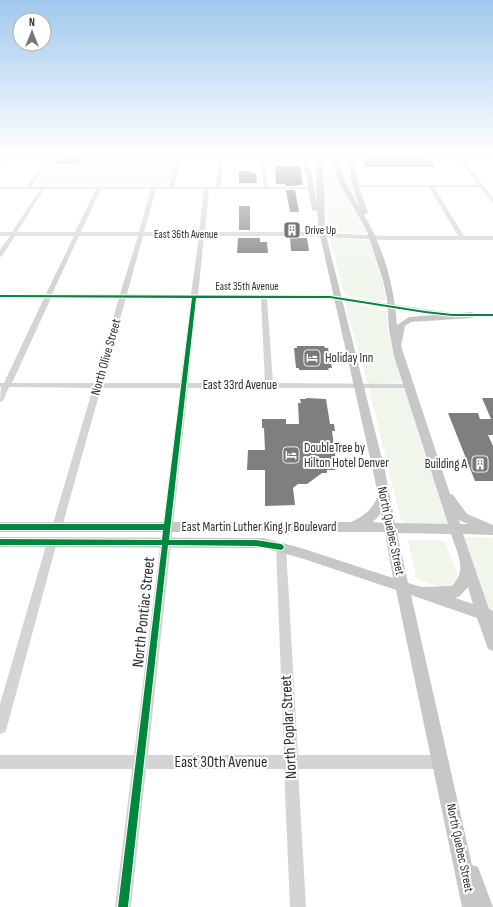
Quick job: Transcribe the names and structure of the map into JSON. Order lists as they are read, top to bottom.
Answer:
{
  "streets": {
    "main road": ["East Martin Luther King Jr Boulevard", "North Quebec Street"],
    "street": [
      "East 36th Avenue",
      "East 35th Avenue",
      "North Olive Street",
      "East 33rd Avenue",
      "North Pontiac Street",
      "North Poplar Street",
      "East 30th Avenue"
    ]
  },
  "crossings": [
    ["East 36th Avenue", "North Olive Street"],
    ["East 36th Avenue", "North Quebec Street"],
    ["East 36th Avenue", "North Pontiac Street"],
    ["East 35th Avenue", "North Olive Street"],
    ["East 35th Avenue", "North Quebec Street"],
    ["East 35th Avenue", "North Pontiac Street"],
    ["North Olive Street", "East 33rd Avenue"],
    ["North Olive Street", "East Martin Luther King Jr Boulevard"],
    ["East 33rd Avenue", "North Quebec Street"],
    ["East 33rd Avenue", "North Pontiac Street"],
    ["East Martin Luther King Jr Boulevard", "North Quebec Street"],
    ["East Martin Luther King Jr Boulevard", "North Pontiac Street"],
    ["East Martin Luther King Jr Boulevard", "North Poplar Street"],
    ["North Quebec Street", "East 30th Avenue"],
    ["North Pontiac Street", "East 30th Avenue"],
    ["North Poplar Street", "East 30th Avenue"]
  ],
  "places": {
    "building": ["Drive Up", "Building A"],
    "hotel": ["Holiday Inn", "DoubleTree by Hilton Hotel Denver"]
  },
  "north": "top"
}
